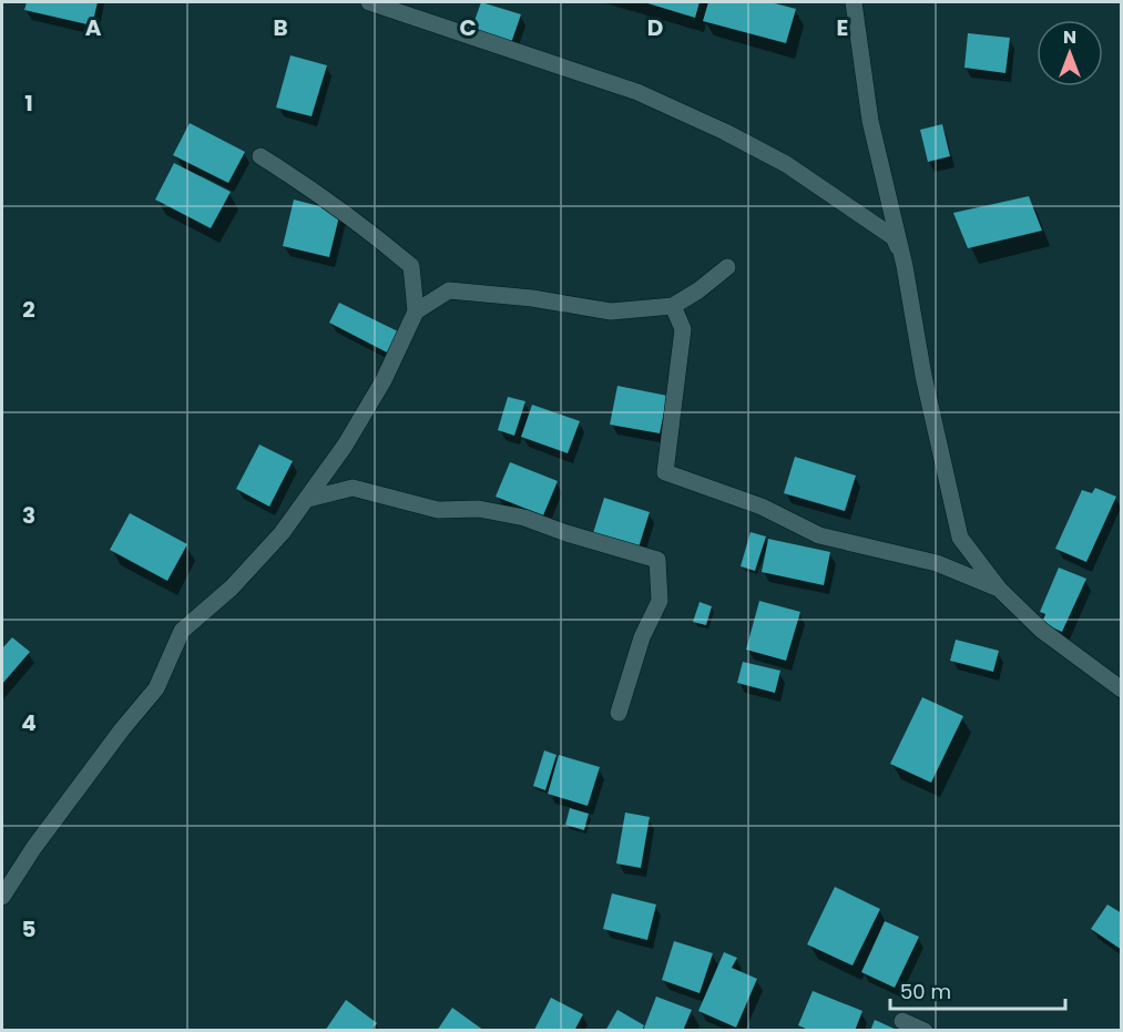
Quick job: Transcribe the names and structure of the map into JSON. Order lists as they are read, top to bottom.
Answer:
{
  "scale_bar": "50 m",
  "north": "top",
  "grid": {
    "columns": [
      "A",
      "B",
      "C",
      "D",
      "E"
    ],
    "rows": [
      "1",
      "2",
      "3",
      "4",
      "5"
    ]
  }
}
